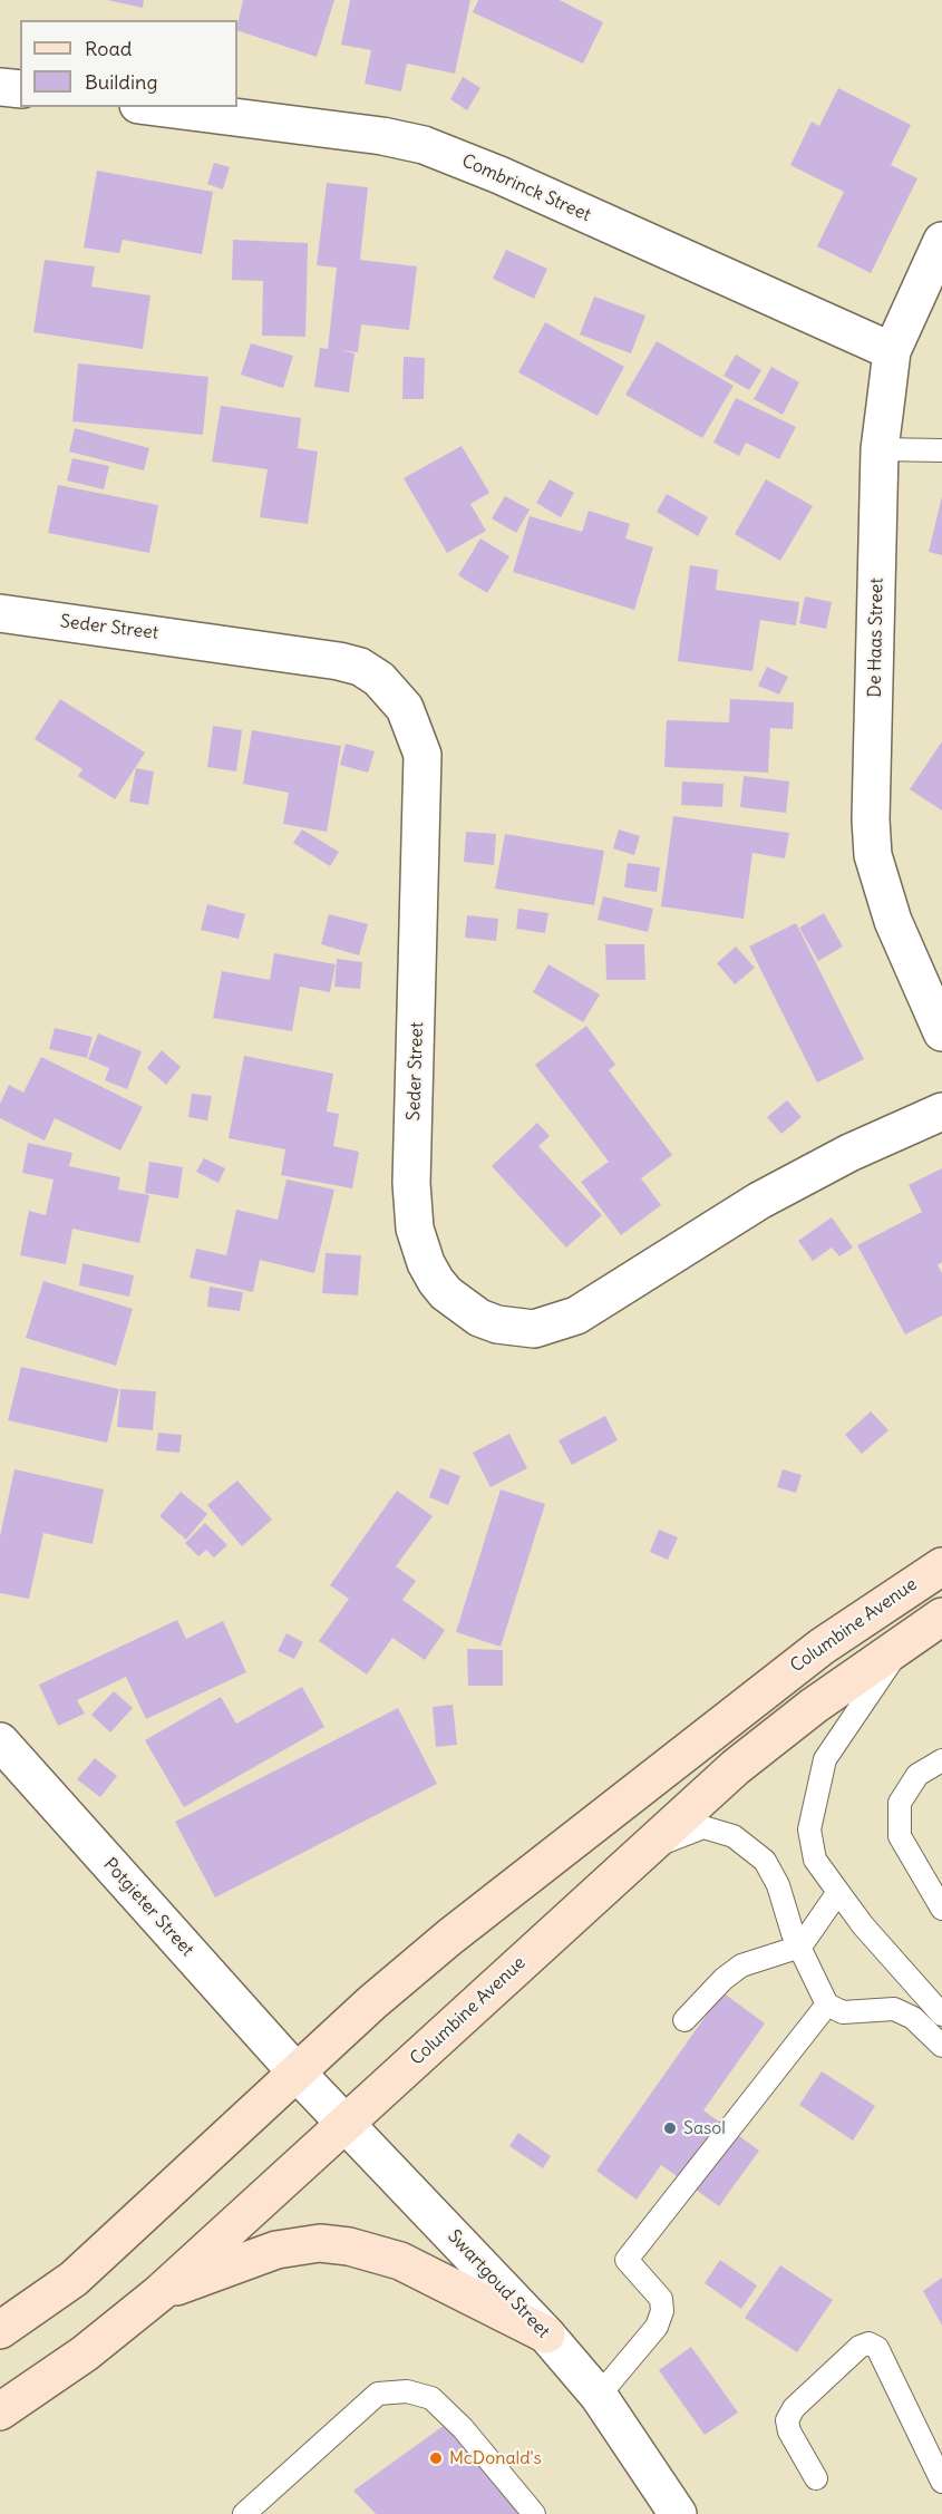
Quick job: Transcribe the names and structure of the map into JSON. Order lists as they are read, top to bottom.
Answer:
{
  "streets": {
    "main road": ["Columbine Avenue"],
    "street": [
      "Combrinck Street",
      "Seder Street",
      "De Haas Street",
      "Potgieter Street",
      "Swartgoud Street"
    ]
  },
  "crossings": [
    ["Combrinck Street", "De Haas Street"],
    ["Columbine Avenue", "Potgieter Street"],
    ["Columbine Avenue", "Swartgoud Street"],
    ["Potgieter Street", "Swartgoud Street"]
  ],
  "places": ["Sasol", "McDonald's"],
  "legend": ["Road", "Building"]
}
